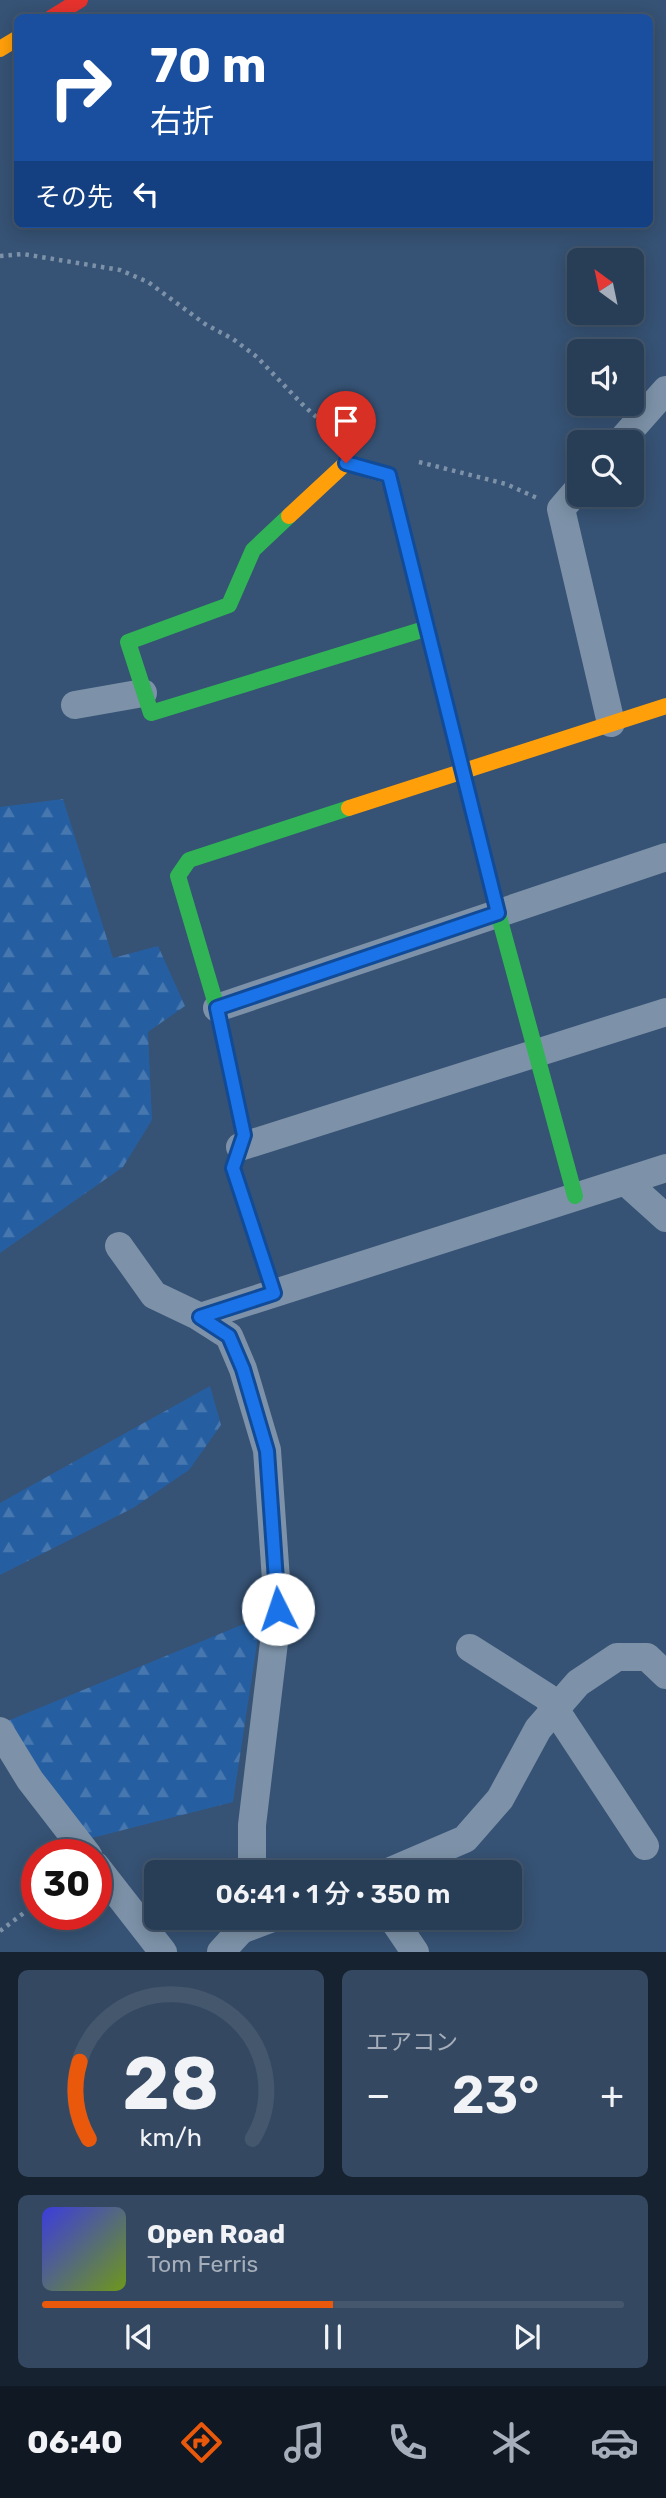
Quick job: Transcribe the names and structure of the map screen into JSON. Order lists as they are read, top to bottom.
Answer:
{
  "north": "top left",
  "page": {
    "turn": ["70 m", "右折"],
    "then": "その先",
    "limit": "30",
    "trip": "06:41 · 1 分 · 350 m",
    "tile": "エアコン",
    "heat": ["−", "23°", "+"],
    "song": ["Open Road", "Tom Ferris"],
    "tabs": "06:40",
    "gauge": ["28", "km/h"]
  }
}
